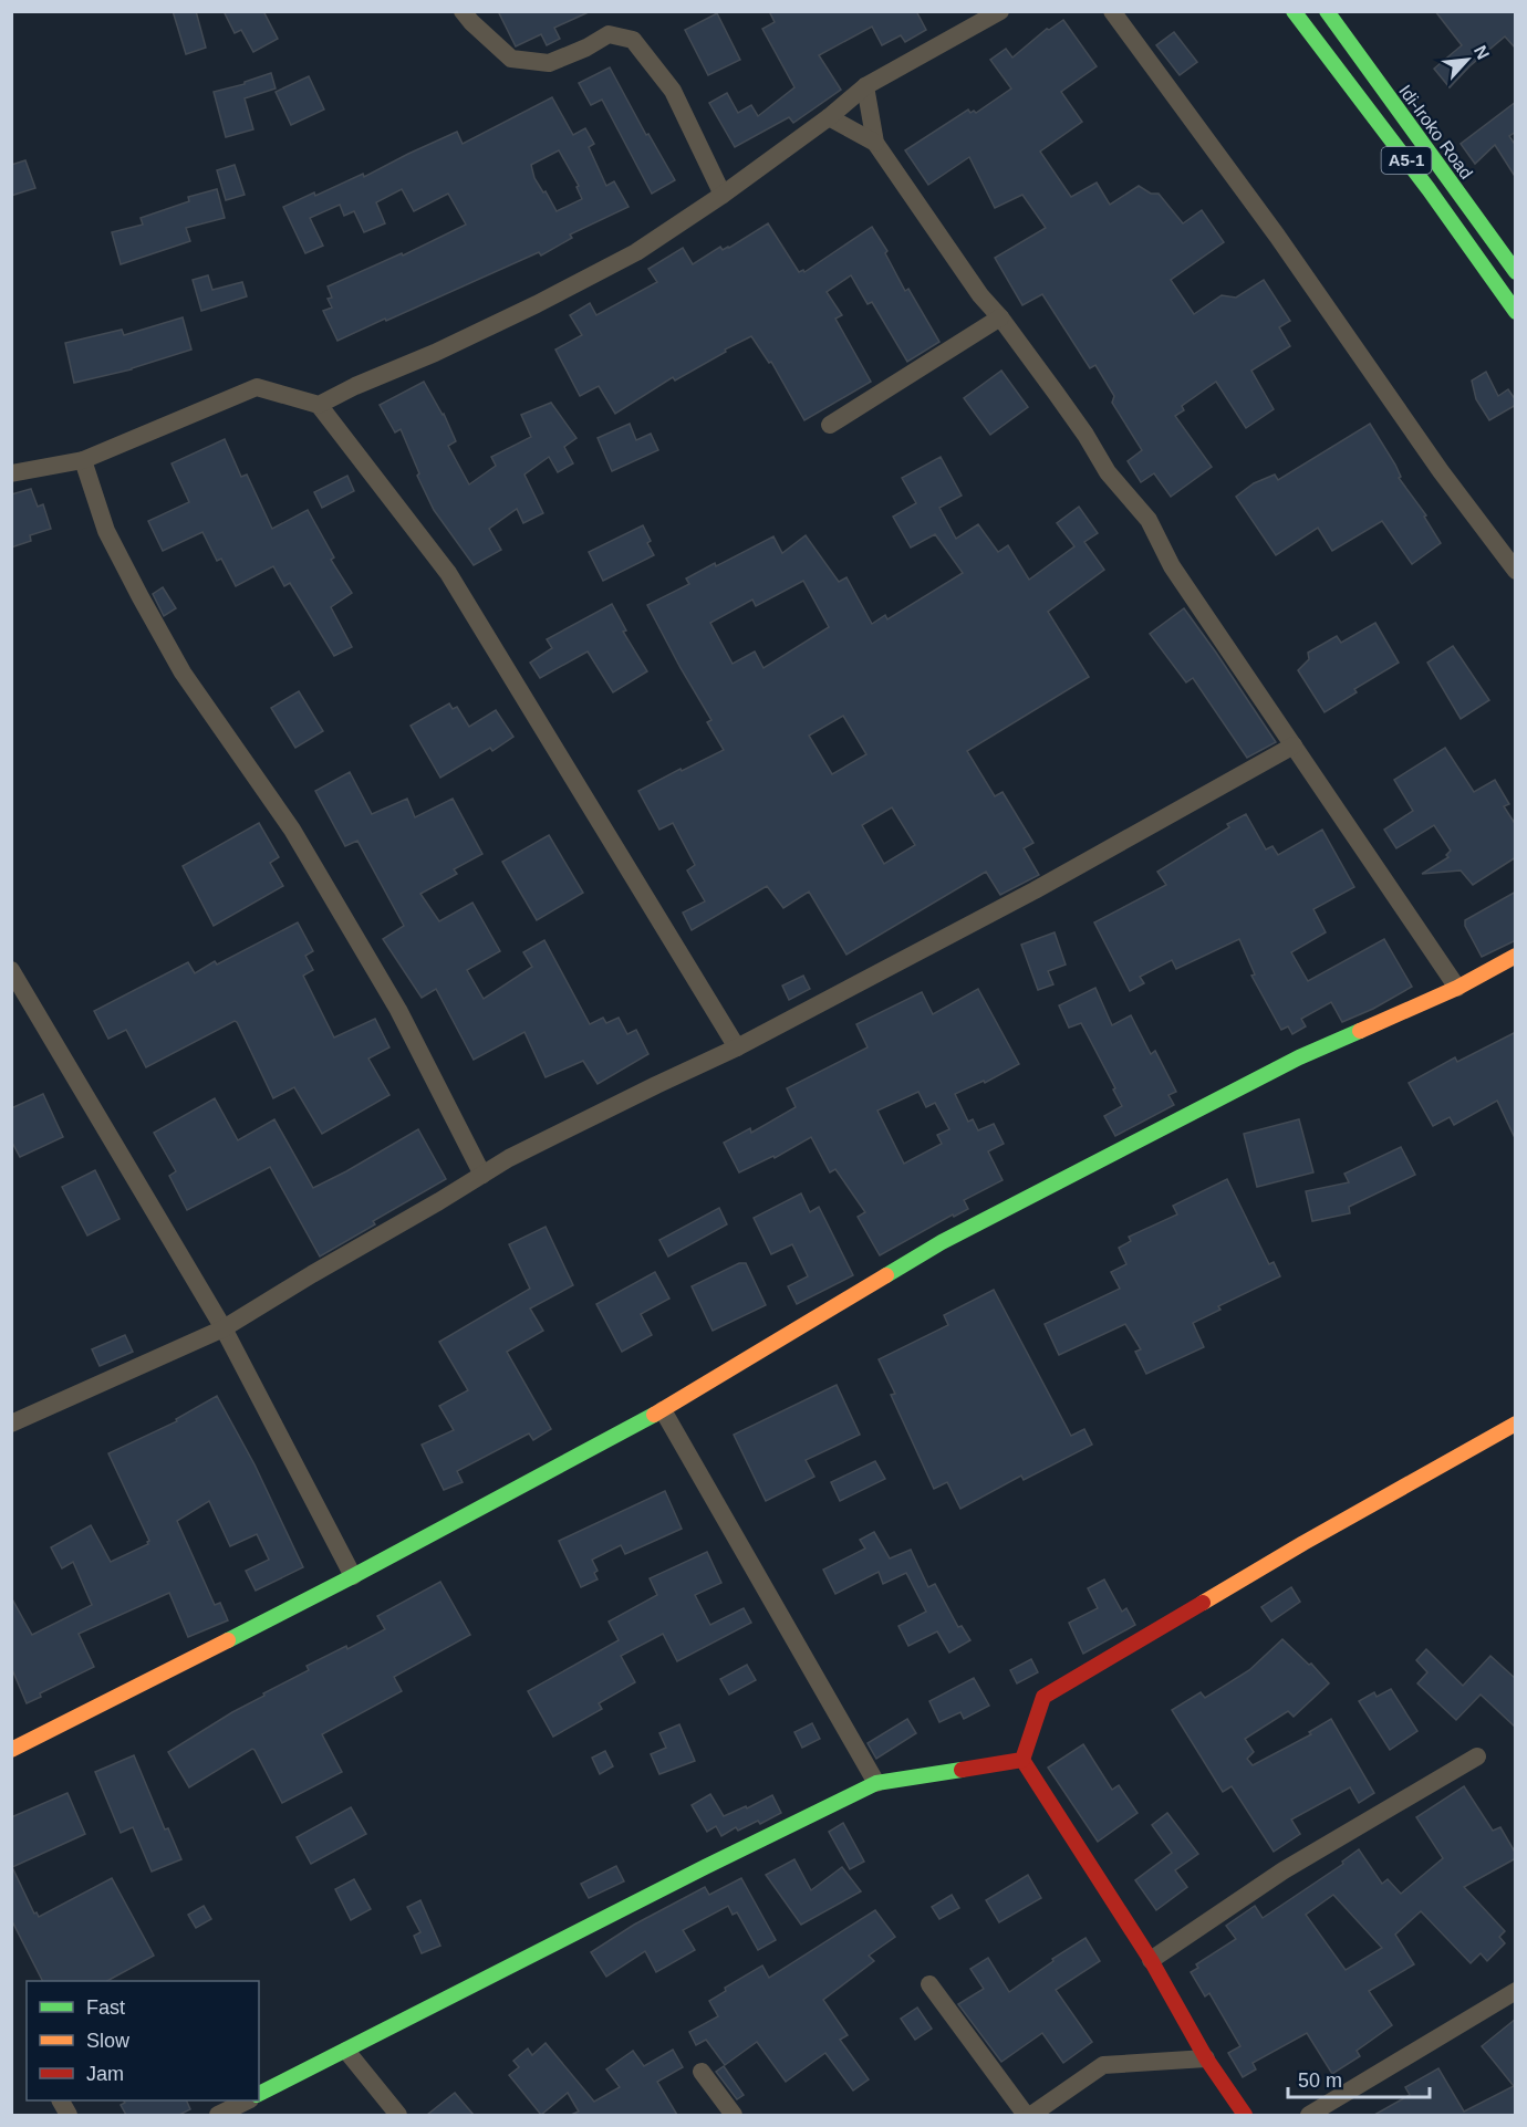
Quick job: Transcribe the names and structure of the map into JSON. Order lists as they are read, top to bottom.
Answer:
{
  "streets": {
    "main road": ["Idi-Iroko Road", "A5-1"]
  },
  "legend": ["Fast", "Slow", "Jam"],
  "scale_bar": "50 m",
  "north": "top right"
}
